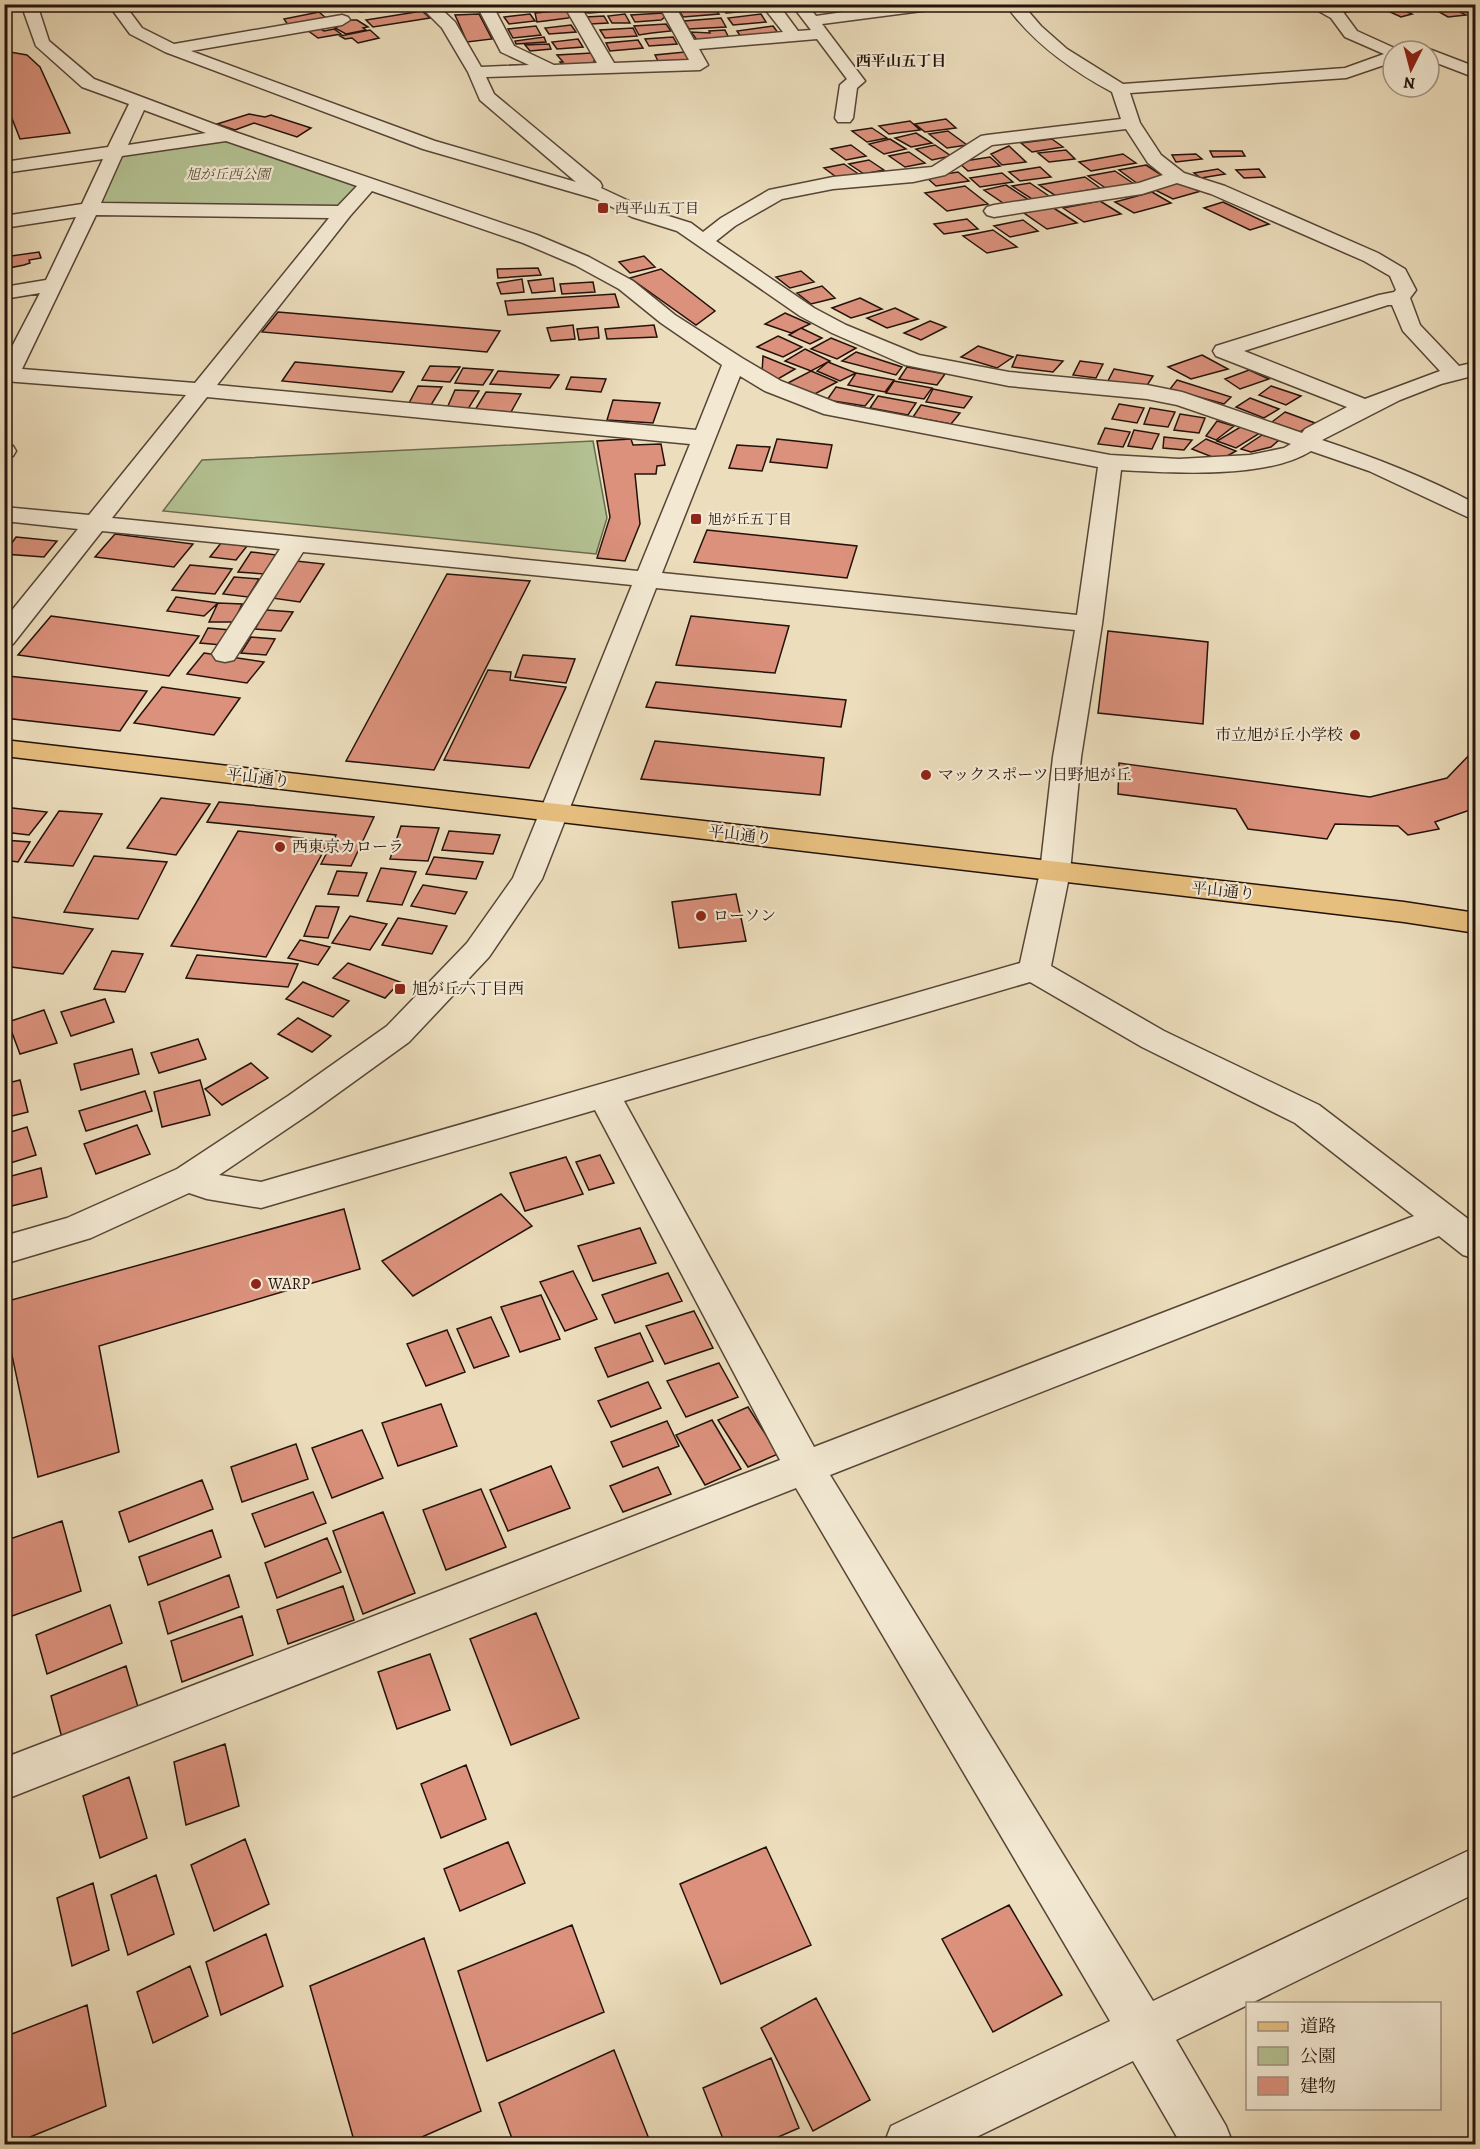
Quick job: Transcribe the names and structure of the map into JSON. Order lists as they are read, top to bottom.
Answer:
{
  "streets": {
    "main road": ["平山通り"]
  },
  "districts": ["西平山五丁目"],
  "parks": ["旭が丘西公園"],
  "places": {
    "transit": ["西平山五丁目", "旭が丘五丁目", "旭が丘六丁目西"],
    "other": [
      "市立旭が丘小学校",
      "マックスポーツ 日野旭が丘",
      "西東京カローラ",
      "ローソン",
      "WARP"
    ]
  },
  "legend": ["道路", "公園", "建物"],
  "north": "bottom"
}
